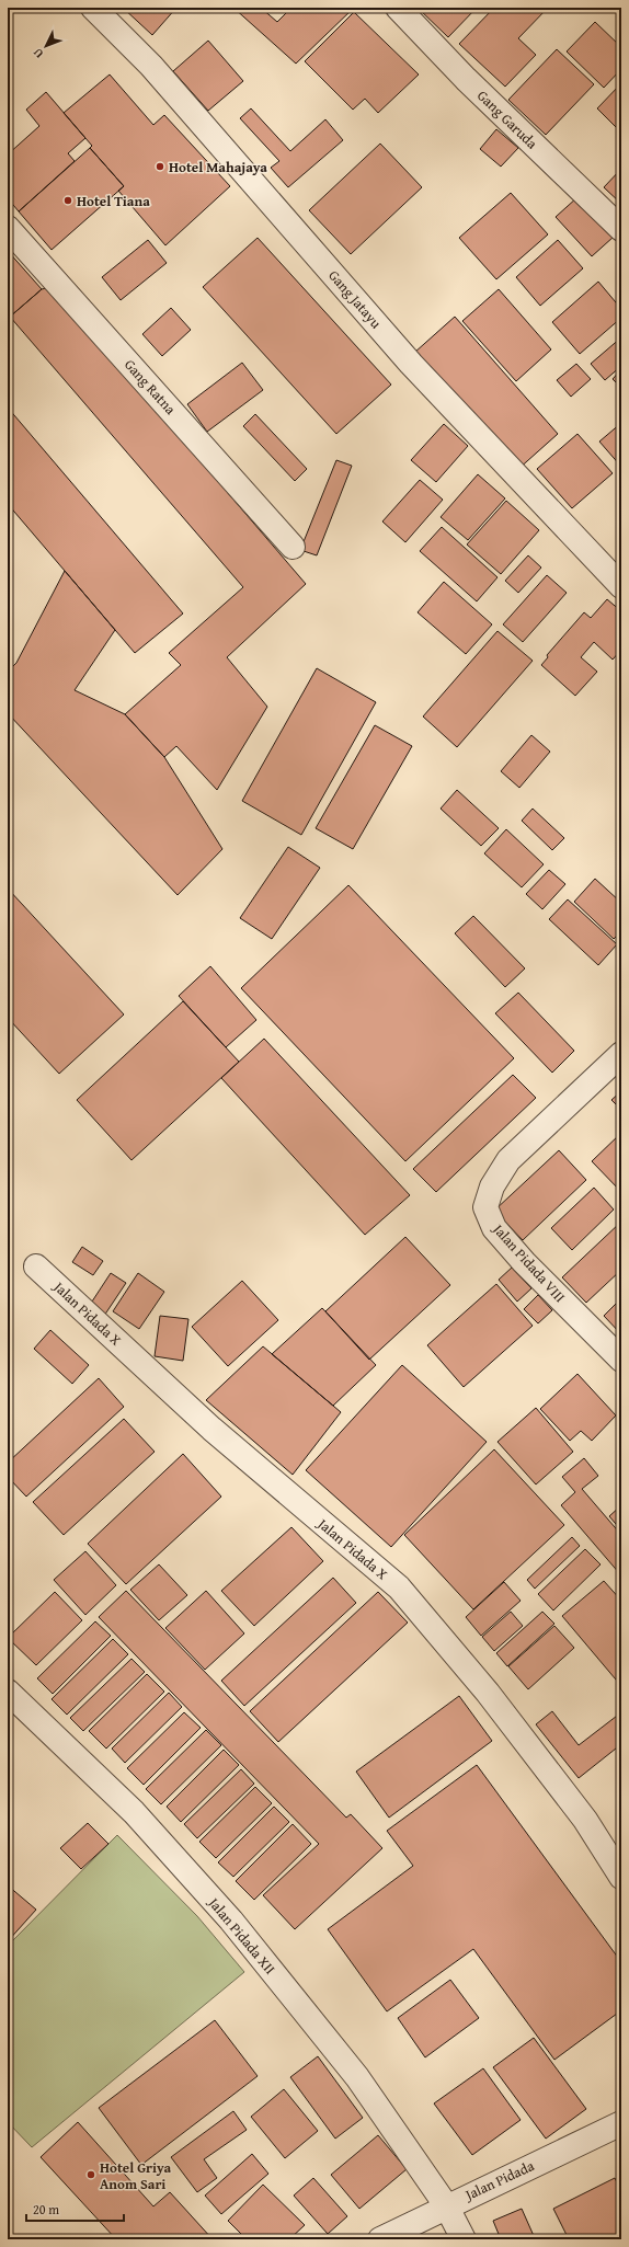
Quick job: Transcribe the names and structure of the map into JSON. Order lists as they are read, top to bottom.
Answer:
{
  "streets": {
    "street": [
      "Gang Garuda",
      "Gang Jatayu",
      "Gang Ratna",
      "Jalan Pidada VIII",
      "Jalan Pidada X",
      "Jalan Pidada XII",
      "Jalan Pidada"
    ]
  },
  "crossings": [
    ["Jalan Pidada XII", "Jalan Pidada"]
  ],
  "places": ["Hotel Mahajaya", "Hotel Tiana", "Hotel Griya Anom Sari"],
  "scale_bar": "20 m",
  "north": "bottom left"
}
